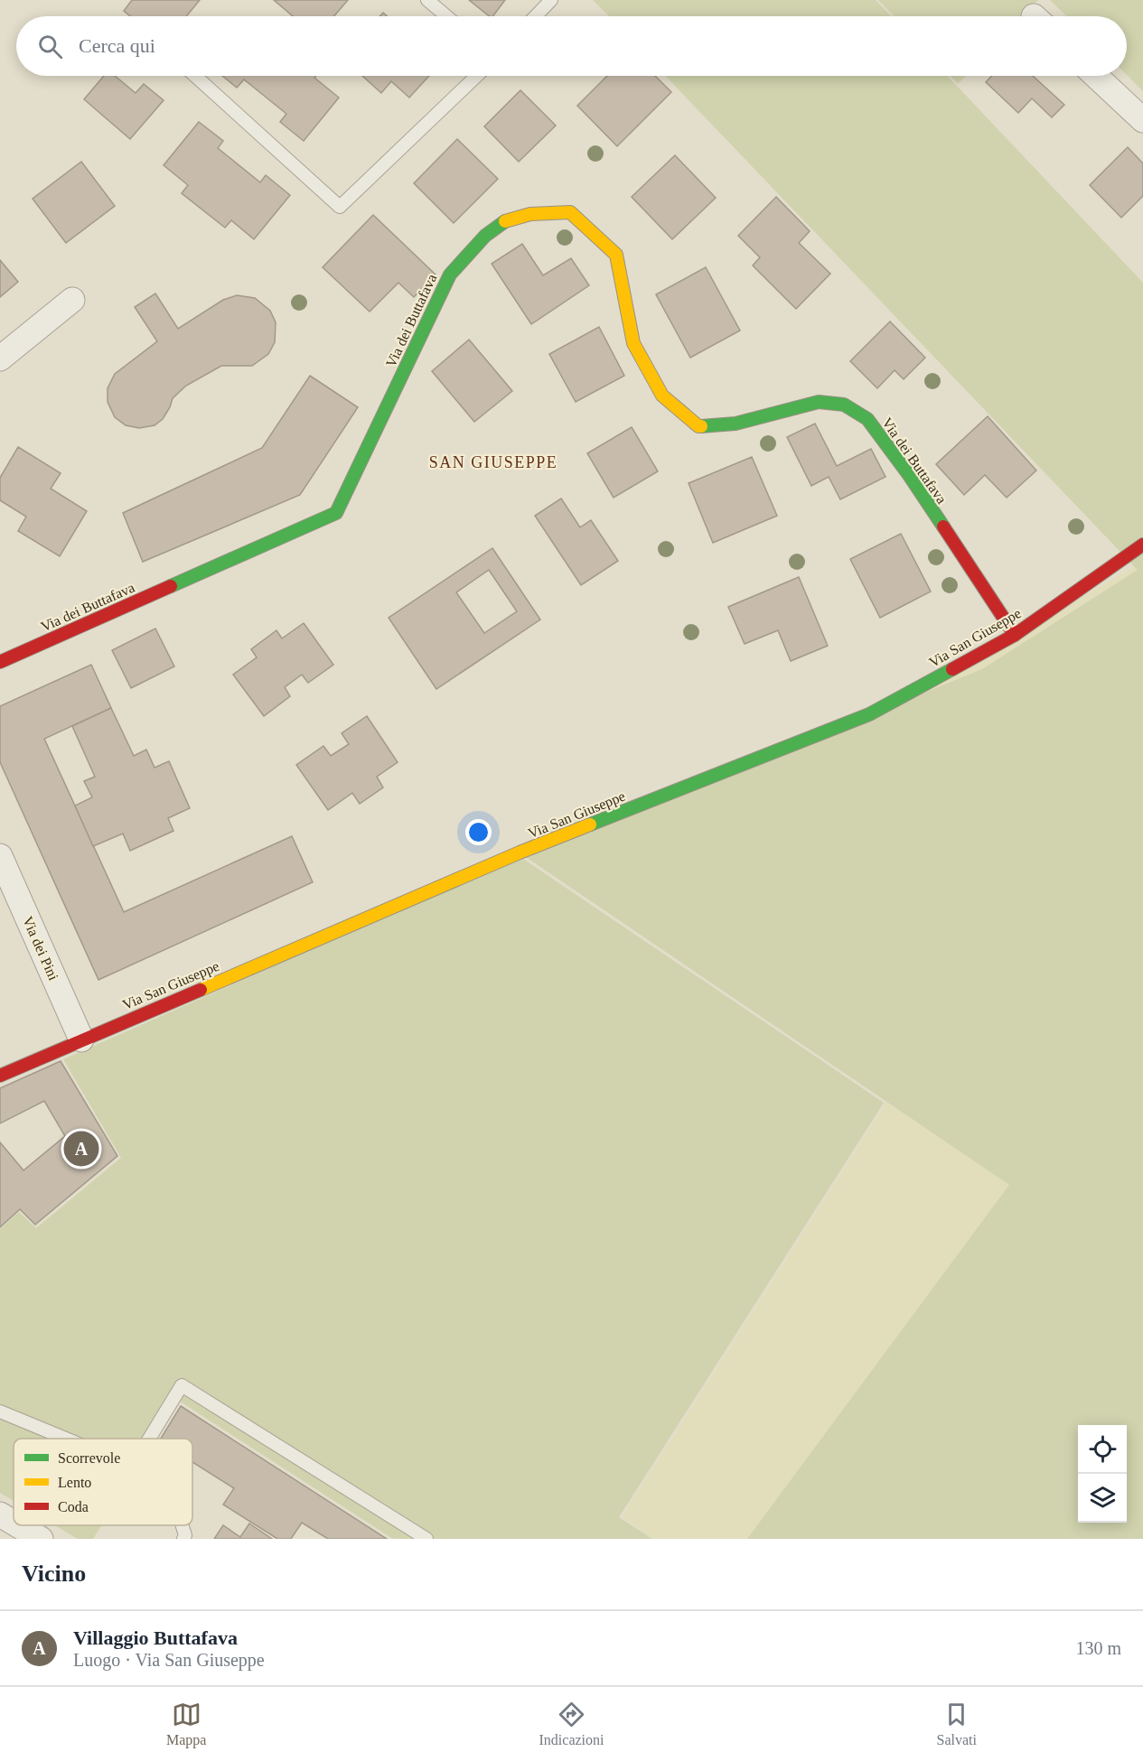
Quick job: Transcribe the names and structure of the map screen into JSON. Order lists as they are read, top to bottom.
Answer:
{
  "streets": {
    "street": ["Via dei Buttafava", "Via San Giuseppe", "Via dei Pini"]
  },
  "crossings": [
    ["Via dei Buttafava", "Via San Giuseppe"],
    ["Via San Giuseppe", "Via dei Pini"]
  ],
  "districts": ["SAN GIUSEPPE"],
  "legend": ["Scorrevole", "Lento", "Coda"],
  "page": {
    "search": "Cerca qui",
    "pins": "A",
    "heading": "Vicino",
    "list": [
      {
        "mark": "A",
        "name": "Villaggio Buttafava",
        "note": "Luogo · Via San Giuseppe",
        "value": "130 m"
      }
    ],
    "nav": ["Mappa", "Indicazioni", "Salvati"]
  }
}
